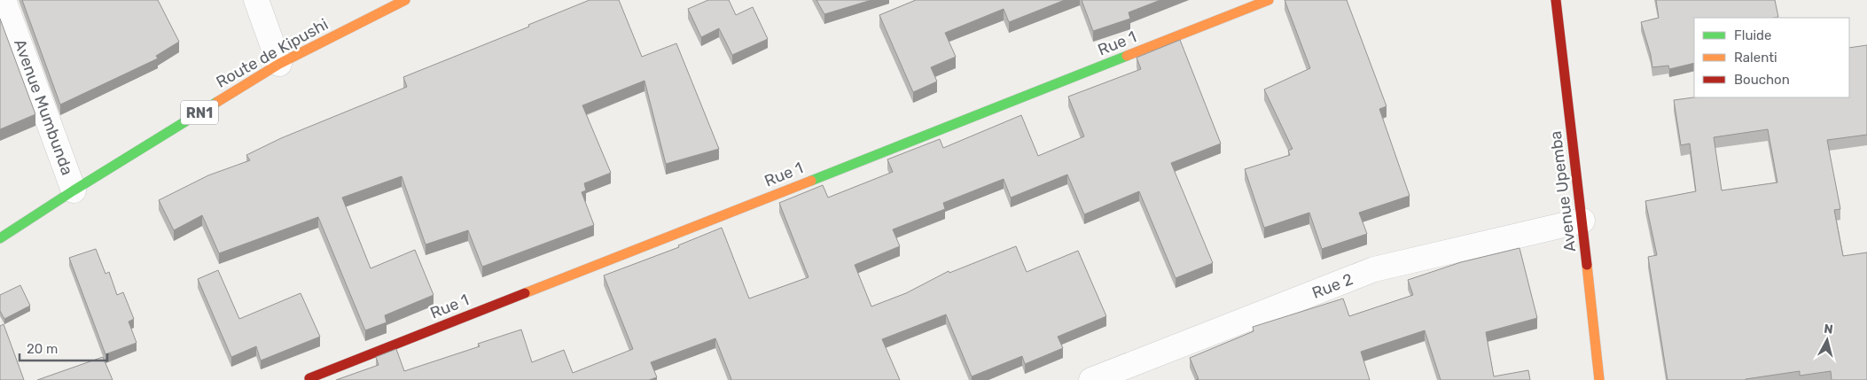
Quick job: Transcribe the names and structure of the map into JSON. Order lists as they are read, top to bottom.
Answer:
{
  "streets": {
    "main road": [
      "Rue 1",
      "Route de Kipushi",
      "RN1",
      "Avenue Upemba"
    ],
    "street": ["Avenue Mumbunda", "Rue 2"]
  },
  "crossings": [
    ["Route de Kipushi", "Avenue Mumbunda"],
    ["Avenue Upemba", "Rue 2"]
  ],
  "legend": ["Fluide", "Ralenti", "Bouchon"],
  "scale_bar": "20 m",
  "north": "top"
}
